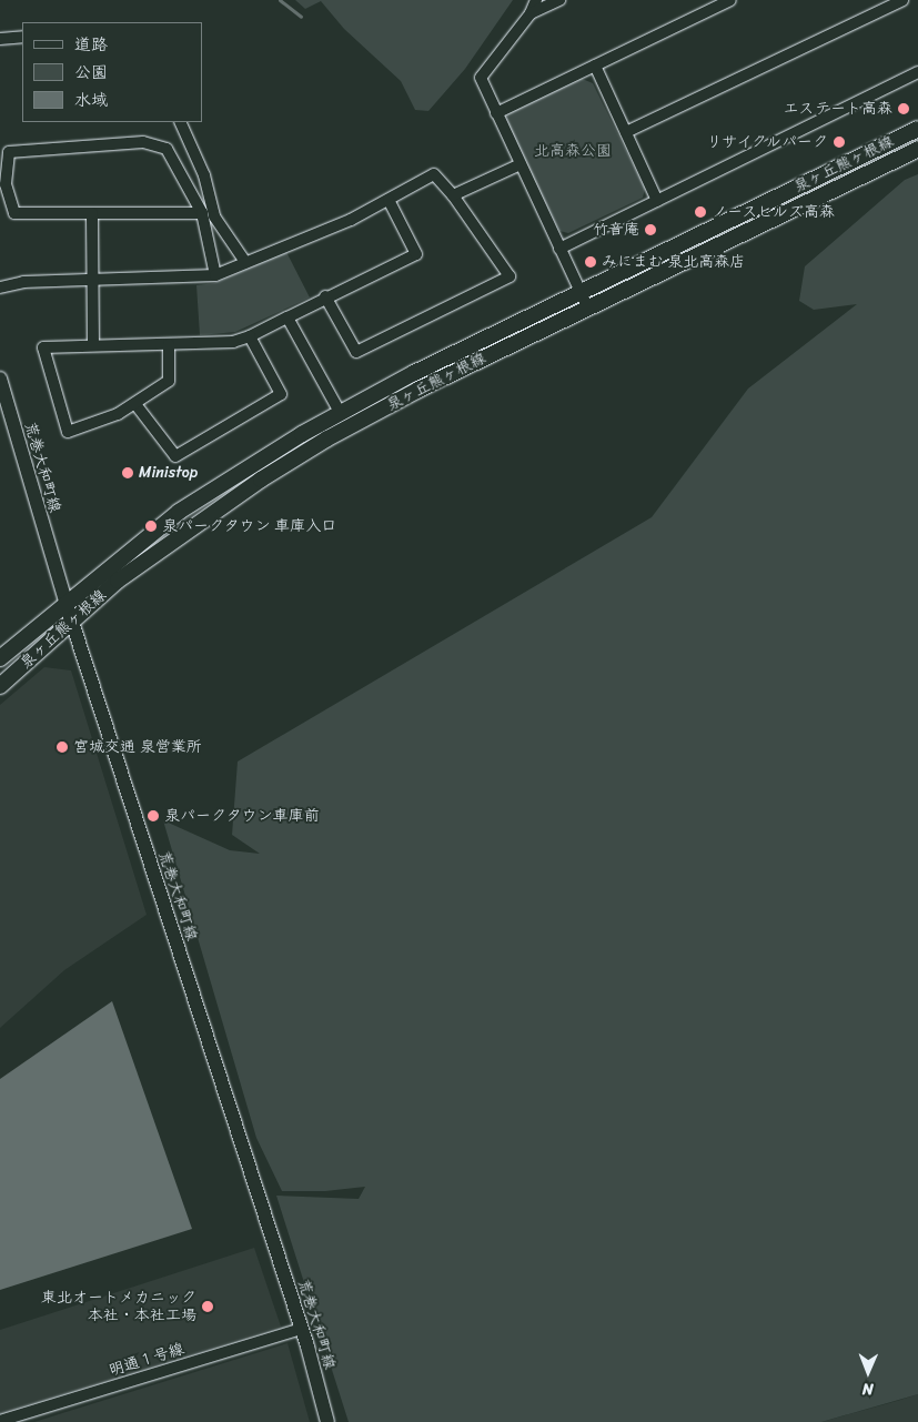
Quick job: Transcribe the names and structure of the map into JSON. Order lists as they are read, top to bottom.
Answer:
{
  "streets": {
    "main road": ["泉ヶ丘熊ヶ根線"],
    "street": ["荒巻大和町線", "明通１号線"]
  },
  "crossings": [
    ["泉ヶ丘熊ヶ根線", "荒巻大和町線"],
    ["荒巻大和町線", "明通１号線"]
  ],
  "parks": ["北高森公園"],
  "places": [
    "エステート高森",
    "リサイクルパーク",
    "ノースヒルズ高森",
    "竹音庵",
    "みにまむ 泉北高森店",
    "Ministop",
    "泉パークタウン 車庫入口",
    "宮城交通 泉営業所",
    "泉パークタウン車庫前",
    "東北オートメカニック 本社・本社工場"
  ],
  "legend": ["道路", "公園", "水域"],
  "north": "bottom"
}
